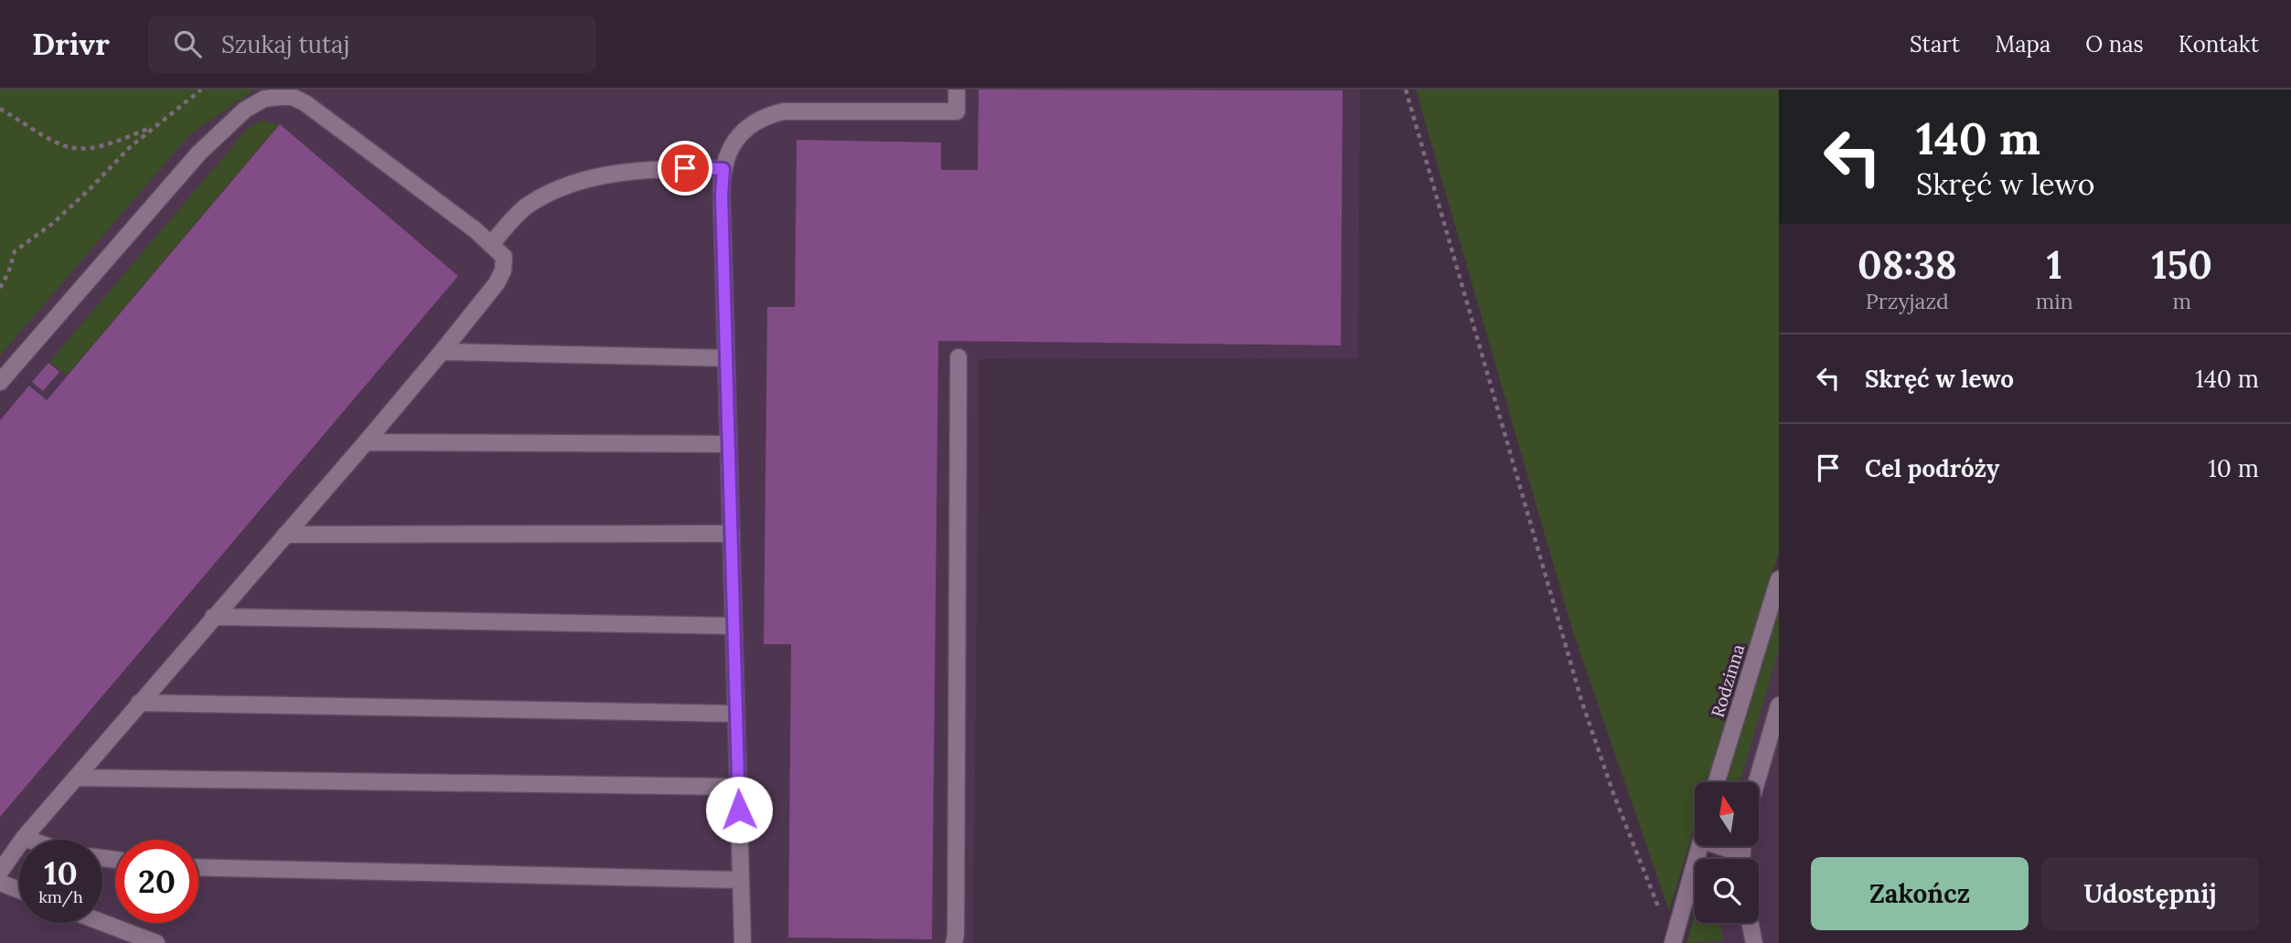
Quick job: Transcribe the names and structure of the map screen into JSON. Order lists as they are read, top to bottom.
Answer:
{
  "streets": {
    "lane": ["Rodzinna"]
  },
  "north": "top",
  "page": {
    "header": "Drivr",
    "search": "Szukaj tutaj",
    "nav": [
      "Start",
      "Mapa",
      "O nas",
      "Kontakt"
    ],
    "turn": ["140 m", "Skręć w lewo"],
    "eta": [
      "08:38",
      "Przyjazd",
      "1",
      "min",
      "150",
      "m"
    ],
    "list": [
      {
        "name": "Skręć w lewo",
        "value": "140 m"
      },
      {
        "name": "Cel podróży",
        "value": "10 m"
      }
    ],
    "speed": "10 km/h",
    "limit": "20",
    "buttons": ["Zakończ", "Udostępnij"]
  }
}
